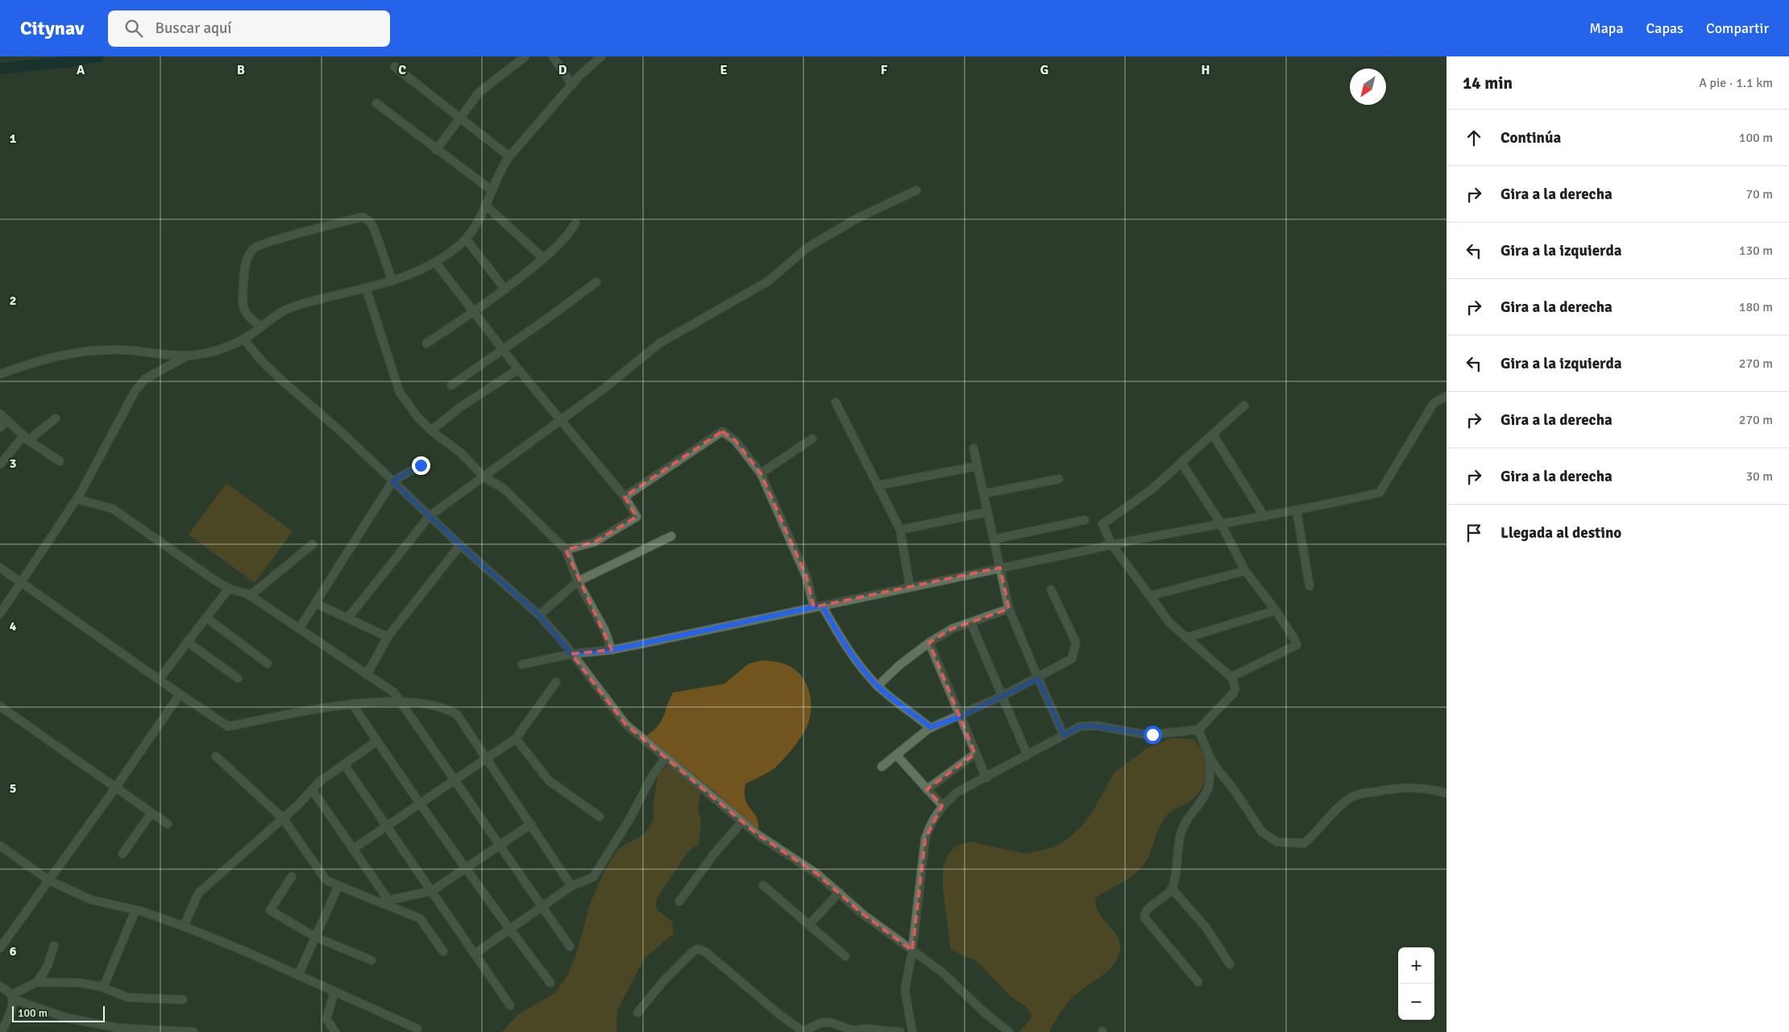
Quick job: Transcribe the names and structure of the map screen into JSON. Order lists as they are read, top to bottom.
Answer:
{
  "scale_bar": "100 m",
  "north": "bottom left",
  "page": {
    "header": "Citynav",
    "search": "Buscar aquí",
    "nav": ["Mapa", "Capas", "Compartir"],
    "heading": ["14 min", "A pie · 1.1 km"],
    "list": [
      ["Continúa", "100 m"],
      ["Gira a la derecha", "70 m"],
      ["Gira a la izquierda", "130 m"],
      ["Gira a la derecha", "180 m"],
      ["Gira a la izquierda", "270 m"],
      ["Gira a la derecha", "270 m"],
      ["Gira a la derecha", "30 m"],
      "Llegada al destino"
    ],
    "map_buttons": ["+", "−"],
    "scale": "100 m"
  },
  "grid": {
    "columns": [
      "A",
      "B",
      "C",
      "D",
      "E",
      "F",
      "G",
      "H"
    ],
    "rows": [
      "1",
      "2",
      "3",
      "4",
      "5",
      "6"
    ]
  }
}
